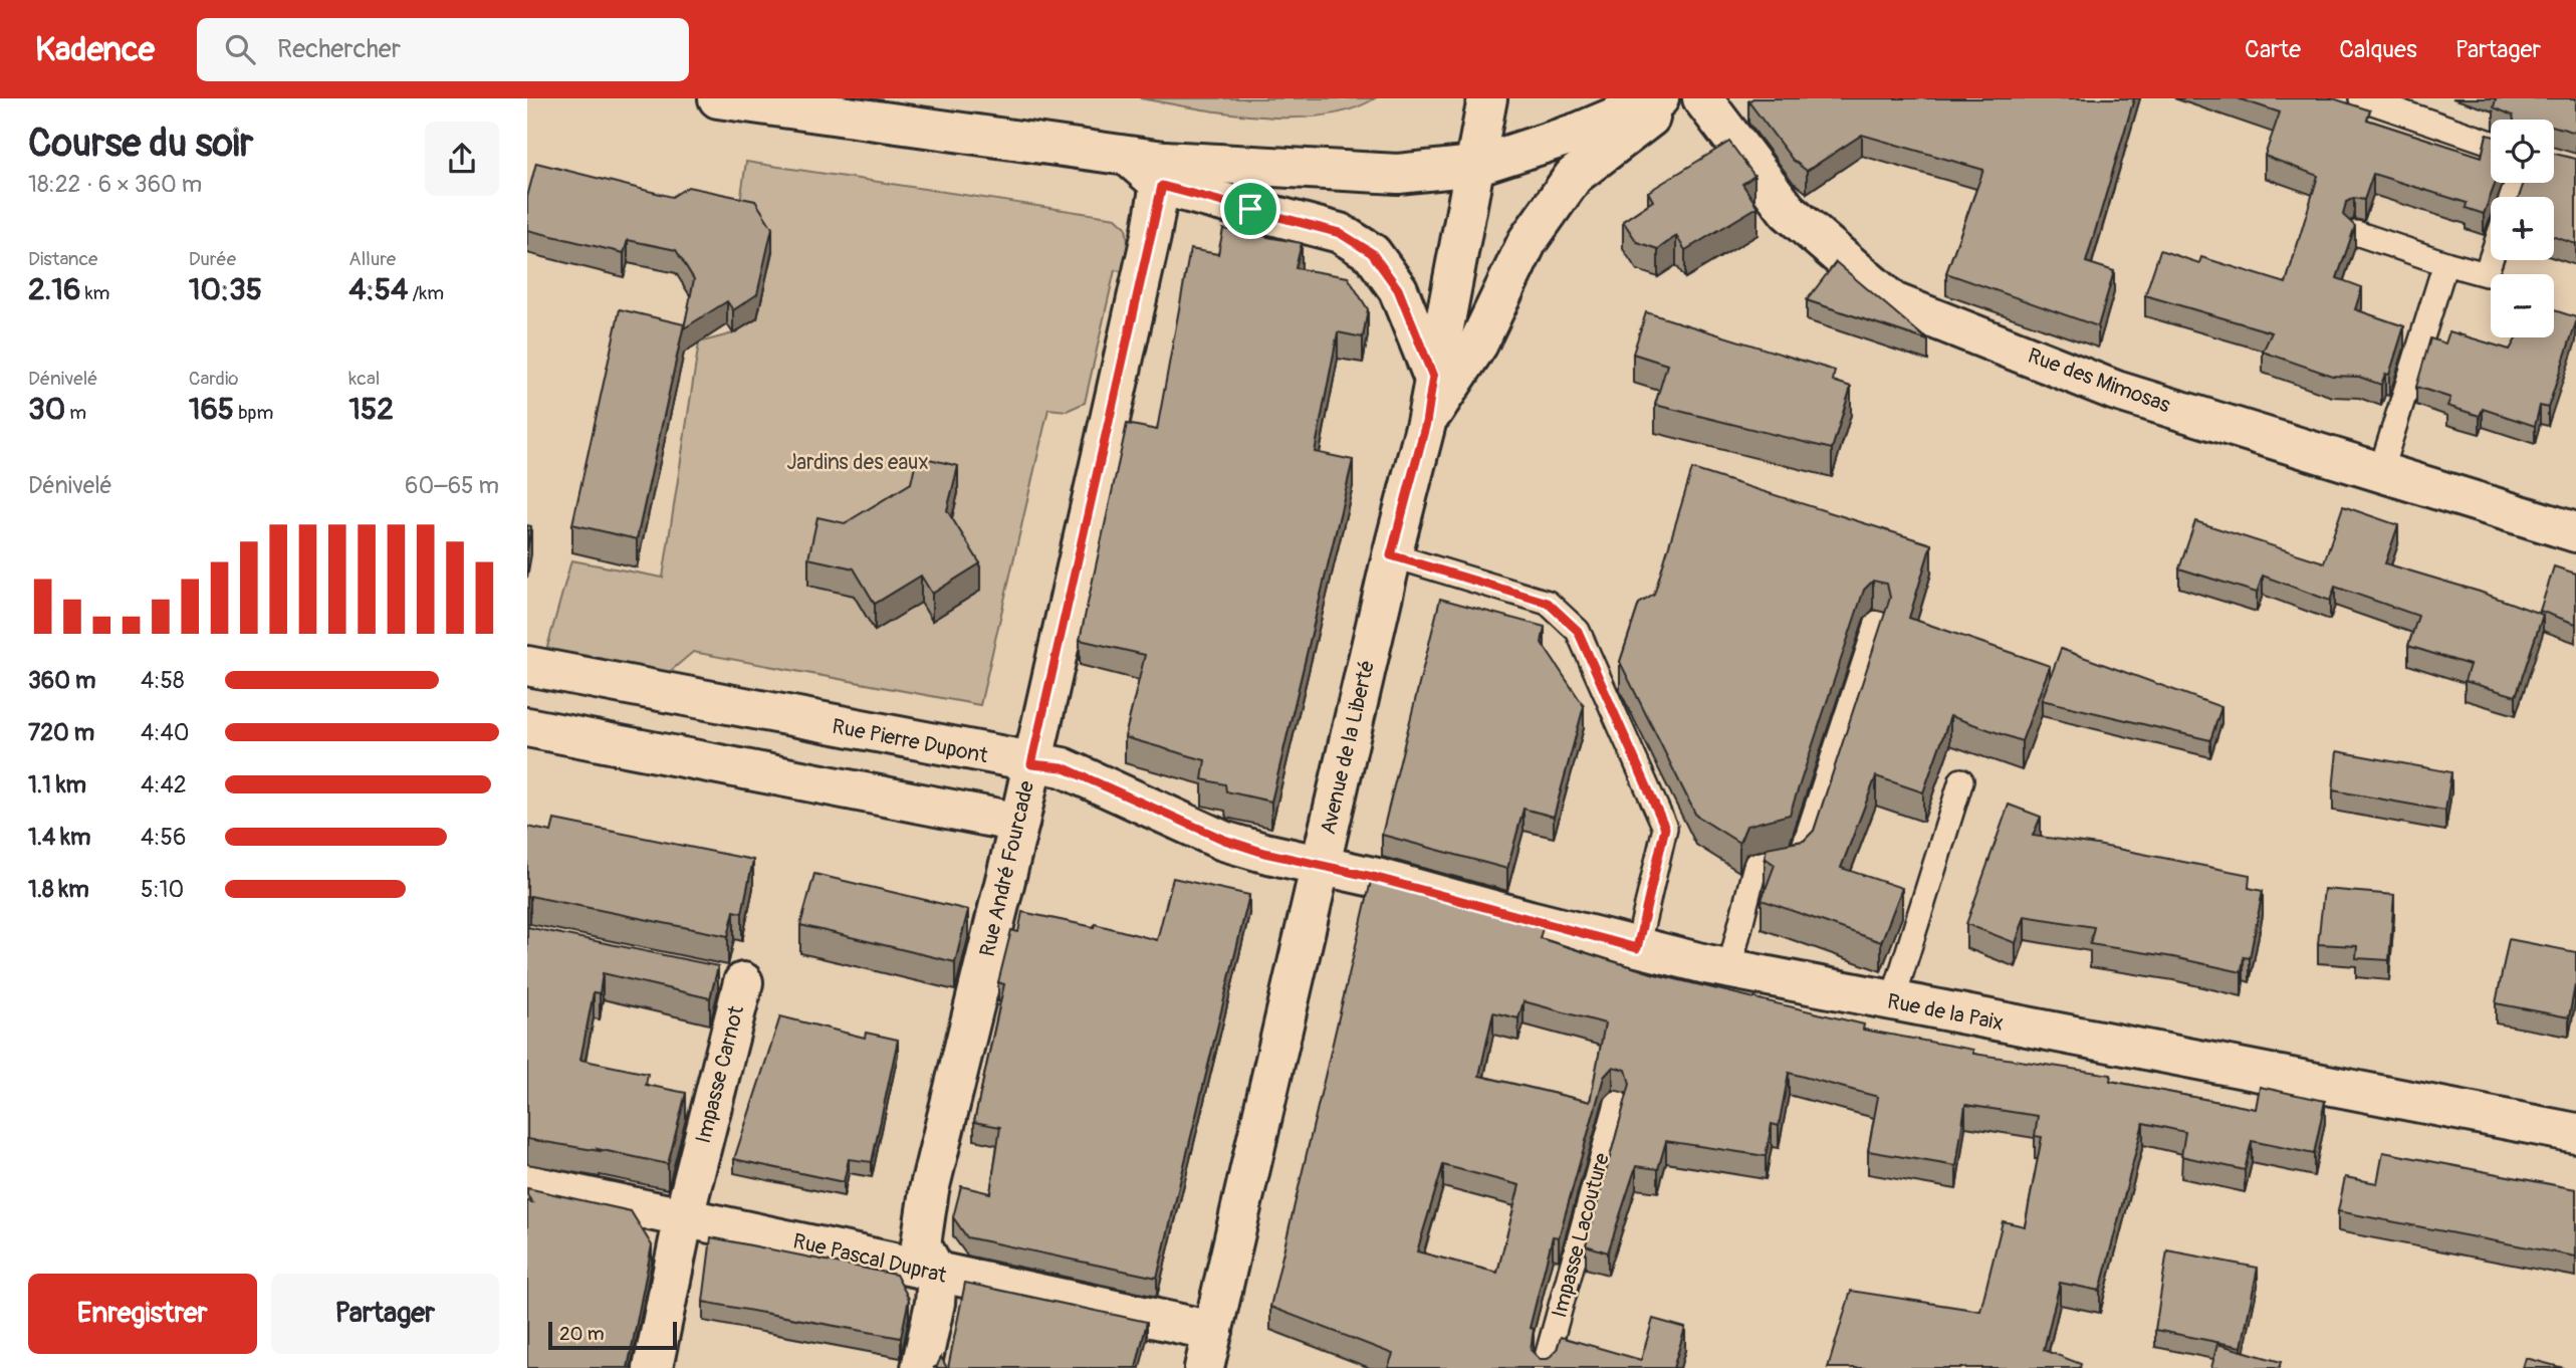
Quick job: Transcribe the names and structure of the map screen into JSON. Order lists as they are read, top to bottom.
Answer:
{
  "streets": {
    "street": [
      "Rue des Mimosas",
      "Rue Pierre Dupont",
      "Avenue de la Liberté",
      "Rue André Fourcade",
      "Rue de la Paix",
      "Impasse Carnot",
      "Rue Pascal Duprat"
    ],
    "lane": ["Impasse Lacouture"]
  },
  "crossings": [
    ["Rue Pierre Dupont", "Avenue de la Liberté"],
    ["Rue Pierre Dupont", "Rue André Fourcade"],
    ["Rue Pierre Dupont", "Rue de la Paix"],
    ["Avenue de la Liberté", "Rue de la Paix"],
    ["Avenue de la Liberté", "Rue Pascal Duprat"],
    ["Rue André Fourcade", "Rue Pascal Duprat"],
    ["Impasse Carnot", "Rue Pascal Duprat"]
  ],
  "parks": ["Jardins des eaux"],
  "scale_bar": "20 m",
  "page": {
    "header": "Kadence",
    "search": "Rechercher",
    "nav": ["Carte", "Calques", "Partager"],
    "heading": ["Course du soir", "18:22 · 6 × 360 m"],
    "map_buttons": ["+", "−"],
    "stats": [
      ["Distance", "2.16 km"],
      ["Durée", "10:35"],
      ["Allure", "4:54 /km"],
      ["Dénivelé", "30 m"],
      ["Cardio", "165 bpm"],
      ["kcal", "152"]
    ],
    "chart": ["Dénivelé", "60–65 m"],
    "list": [
      {
        "name": "360 m",
        "note": "4:58"
      },
      {
        "name": "720 m",
        "note": "4:40"
      },
      {
        "name": "1.1 km",
        "note": "4:42"
      },
      {
        "name": "1.4 km",
        "note": "4:56"
      },
      {
        "name": "1.8 km",
        "note": "5:10"
      }
    ],
    "buttons": ["Enregistrer", "Partager"],
    "scale": "20 m"
  }
}
